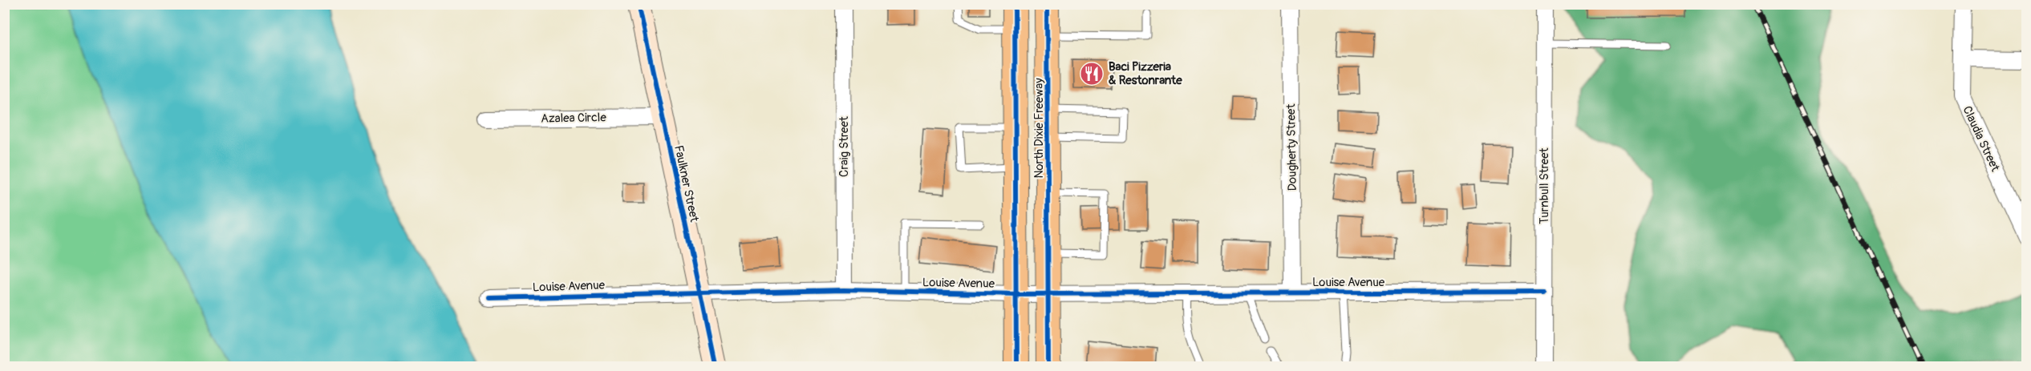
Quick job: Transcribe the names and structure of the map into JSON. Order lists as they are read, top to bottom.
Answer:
{
  "streets": {
    "main road": ["North Dixie Freeway"],
    "street": [
      "Azalea Circle",
      "Claudia Street",
      "Craig Street",
      "Dougherty Street",
      "Faulkner Street",
      "Turnbull Street",
      "Louise Avenue"
    ]
  },
  "crossings": [
    ["Azalea Circle", "Faulkner Street"],
    ["North Dixie Freeway", "Louise Avenue"],
    ["Craig Street", "Louise Avenue"],
    ["Dougherty Street", "Louise Avenue"],
    ["Faulkner Street", "Louise Avenue"],
    ["Turnbull Street", "Louise Avenue"]
  ],
  "places": {
    "restaurant": ["Baci Pizzeria & Restonrante"]
  }
}
